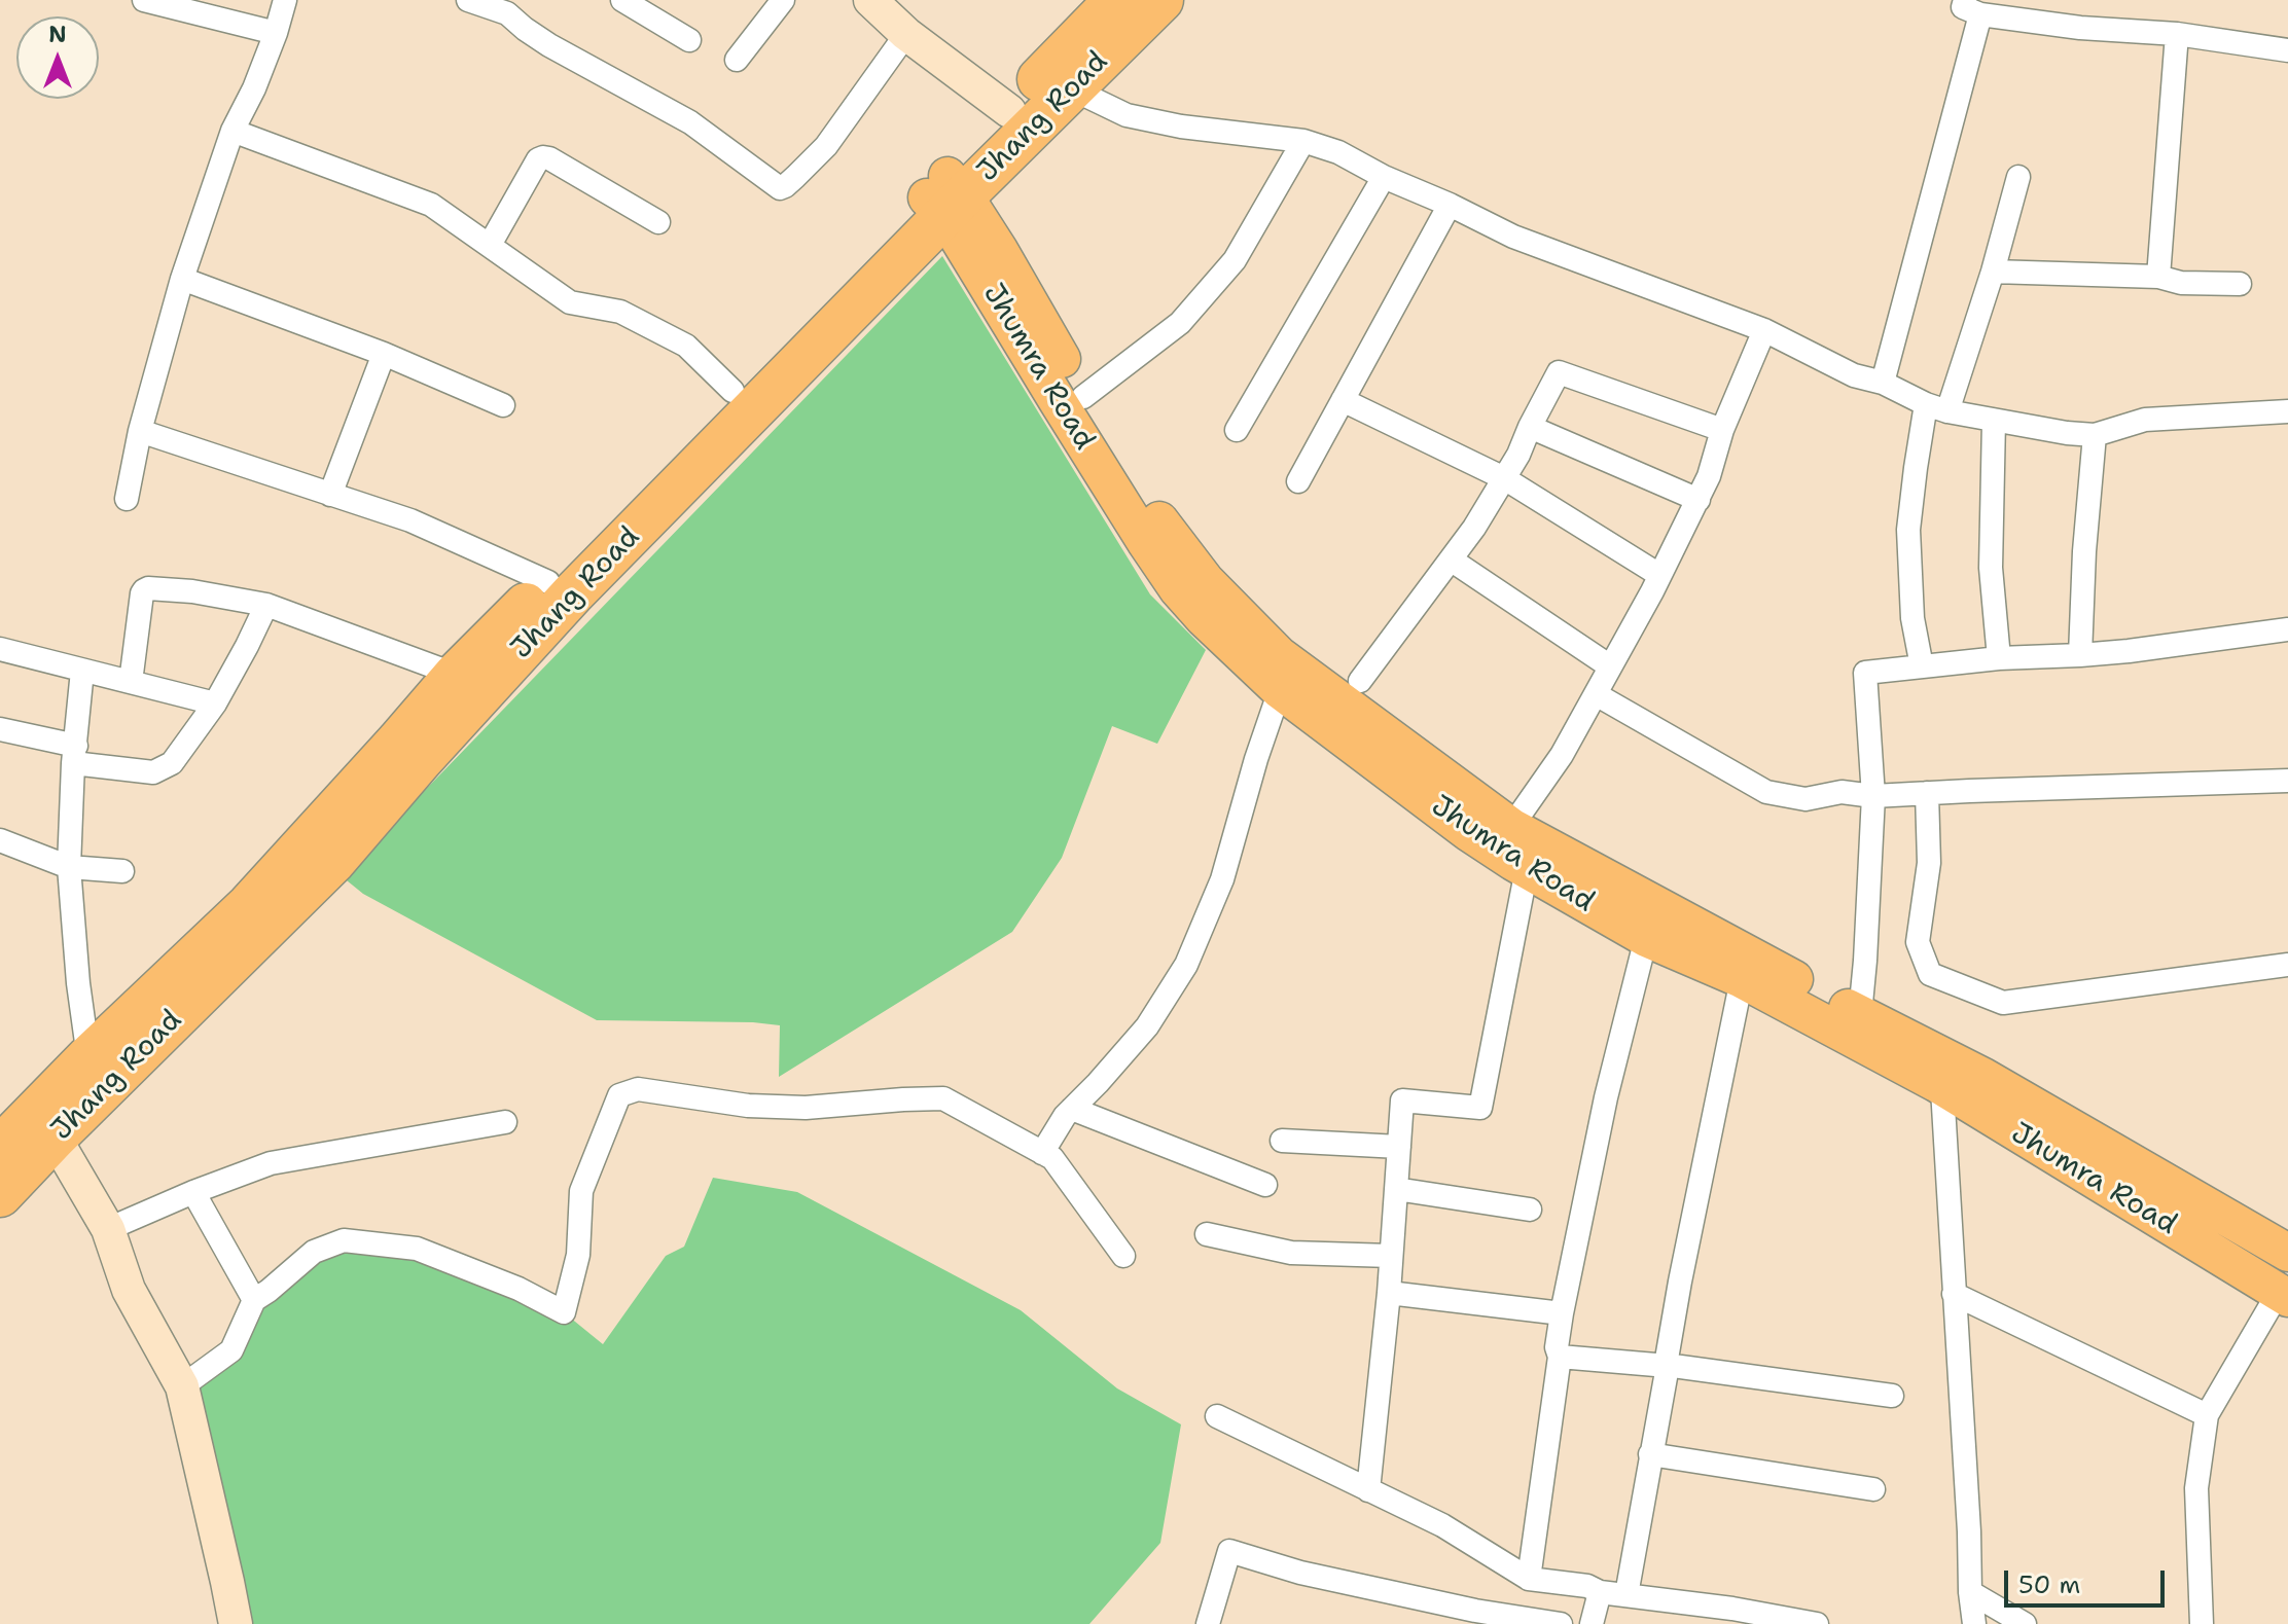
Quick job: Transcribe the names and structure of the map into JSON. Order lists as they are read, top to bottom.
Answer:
{
  "streets": {
    "highway": ["Jhang Road"],
    "main road": ["Jhumra Road"]
  },
  "crossings": [
    ["Jhang Road", "Jhumra Road"]
  ],
  "scale_bar": "50 m",
  "north": "top"
}
